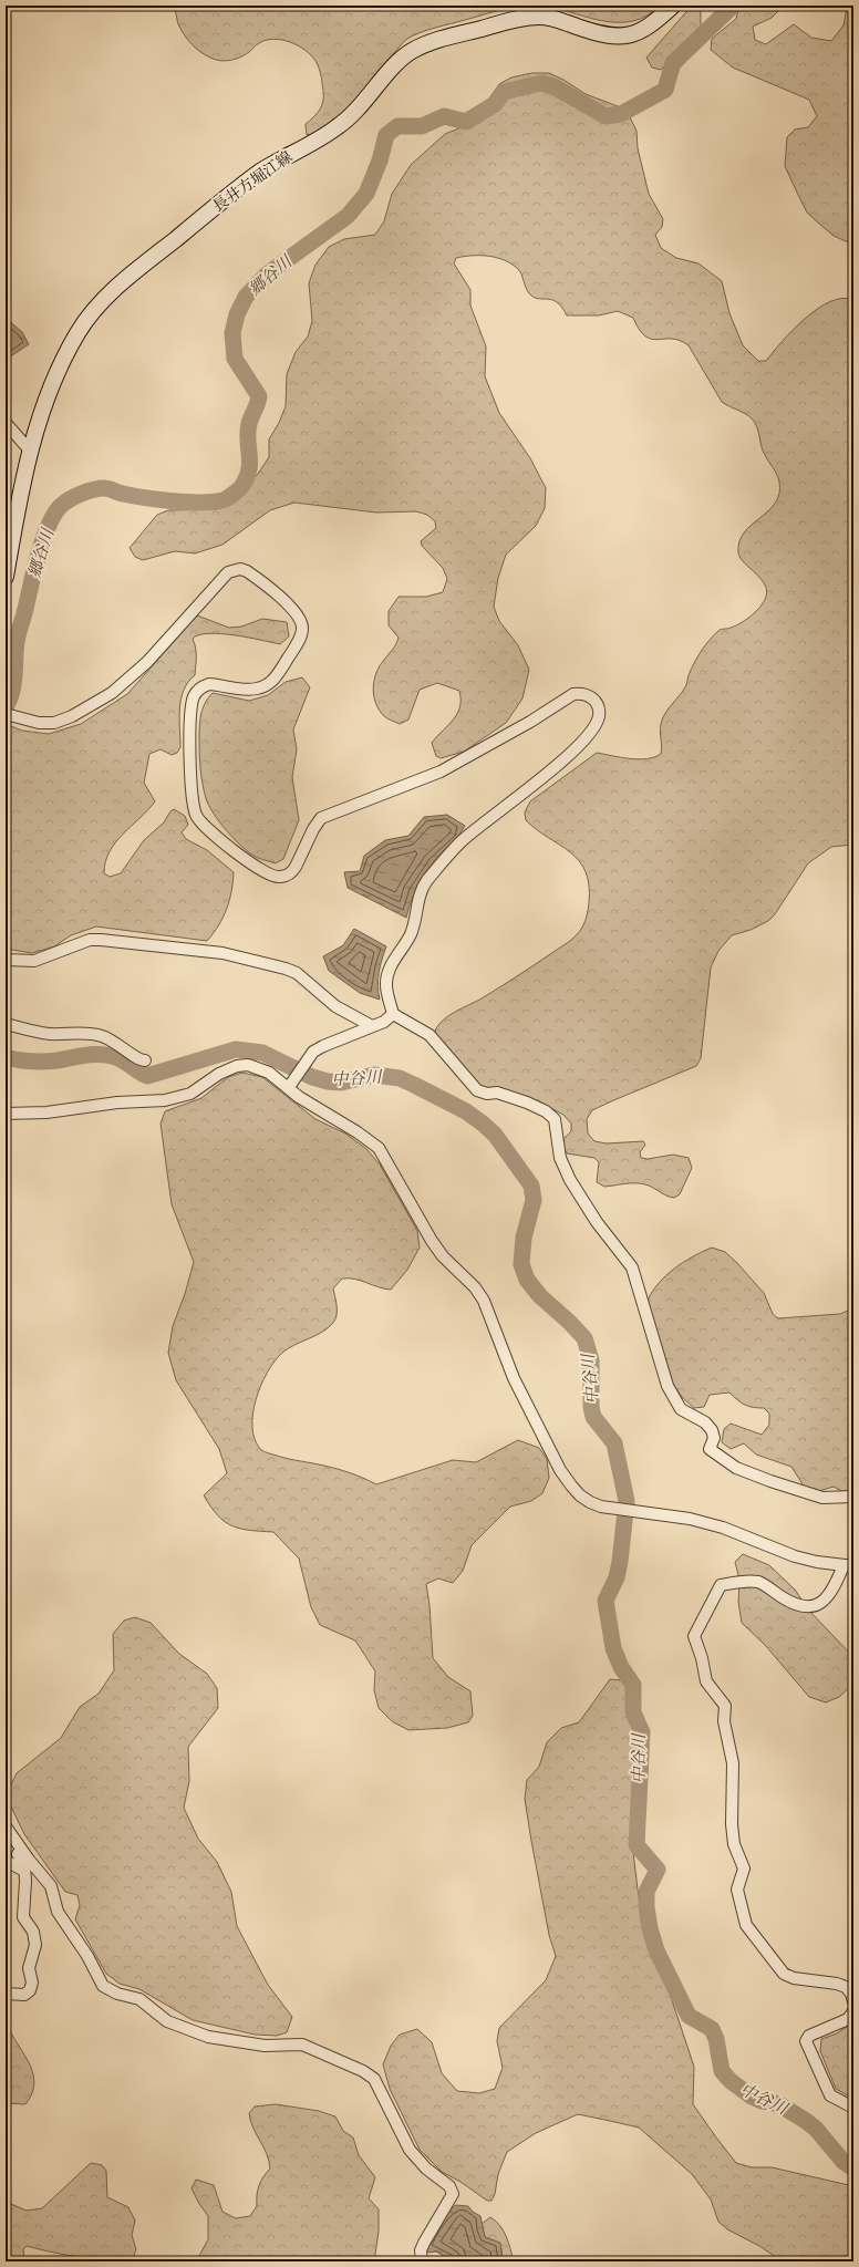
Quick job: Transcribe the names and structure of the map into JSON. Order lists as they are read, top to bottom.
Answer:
{
  "streets": {
    "main road": ["長井方堀江線"]
  },
  "water": ["郷谷川", "中谷川"]
}
